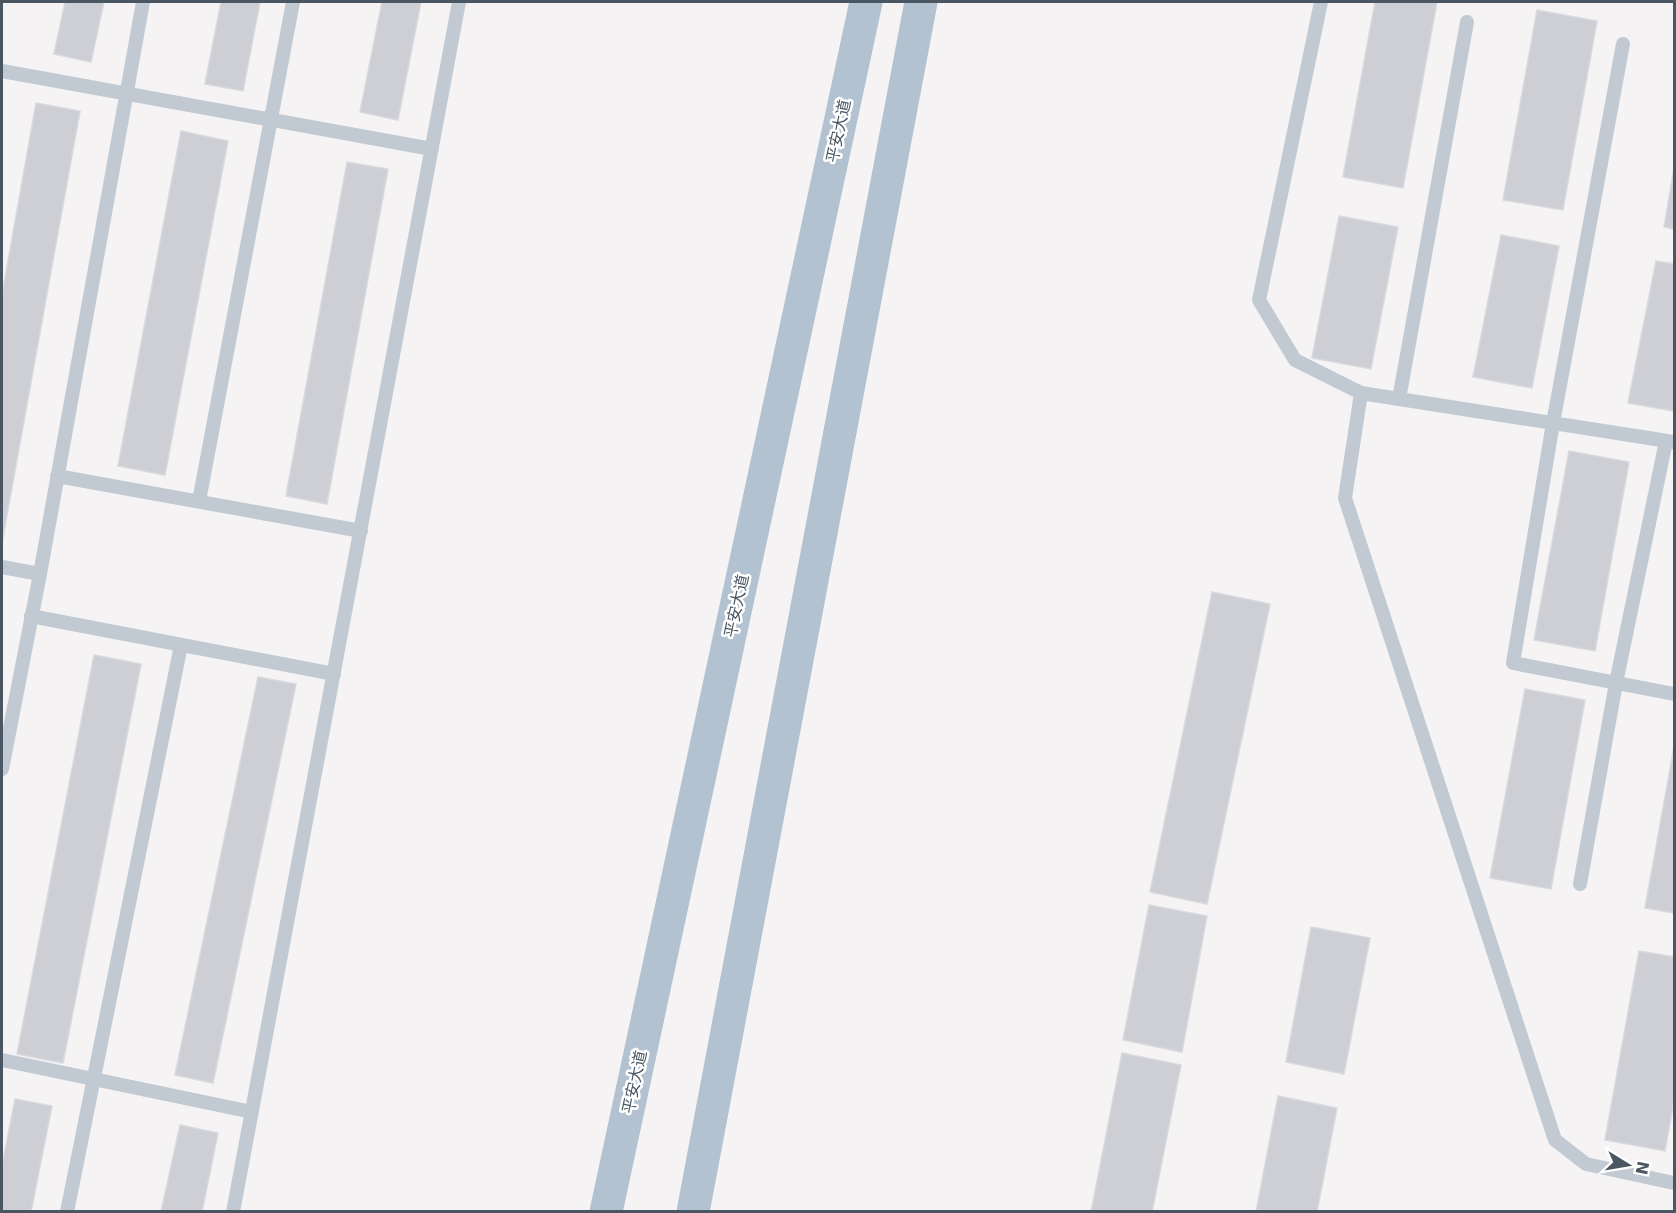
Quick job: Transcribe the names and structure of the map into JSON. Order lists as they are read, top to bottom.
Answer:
{
  "streets": {
    "main road": ["平安大道"]
  },
  "north": "right"
}
